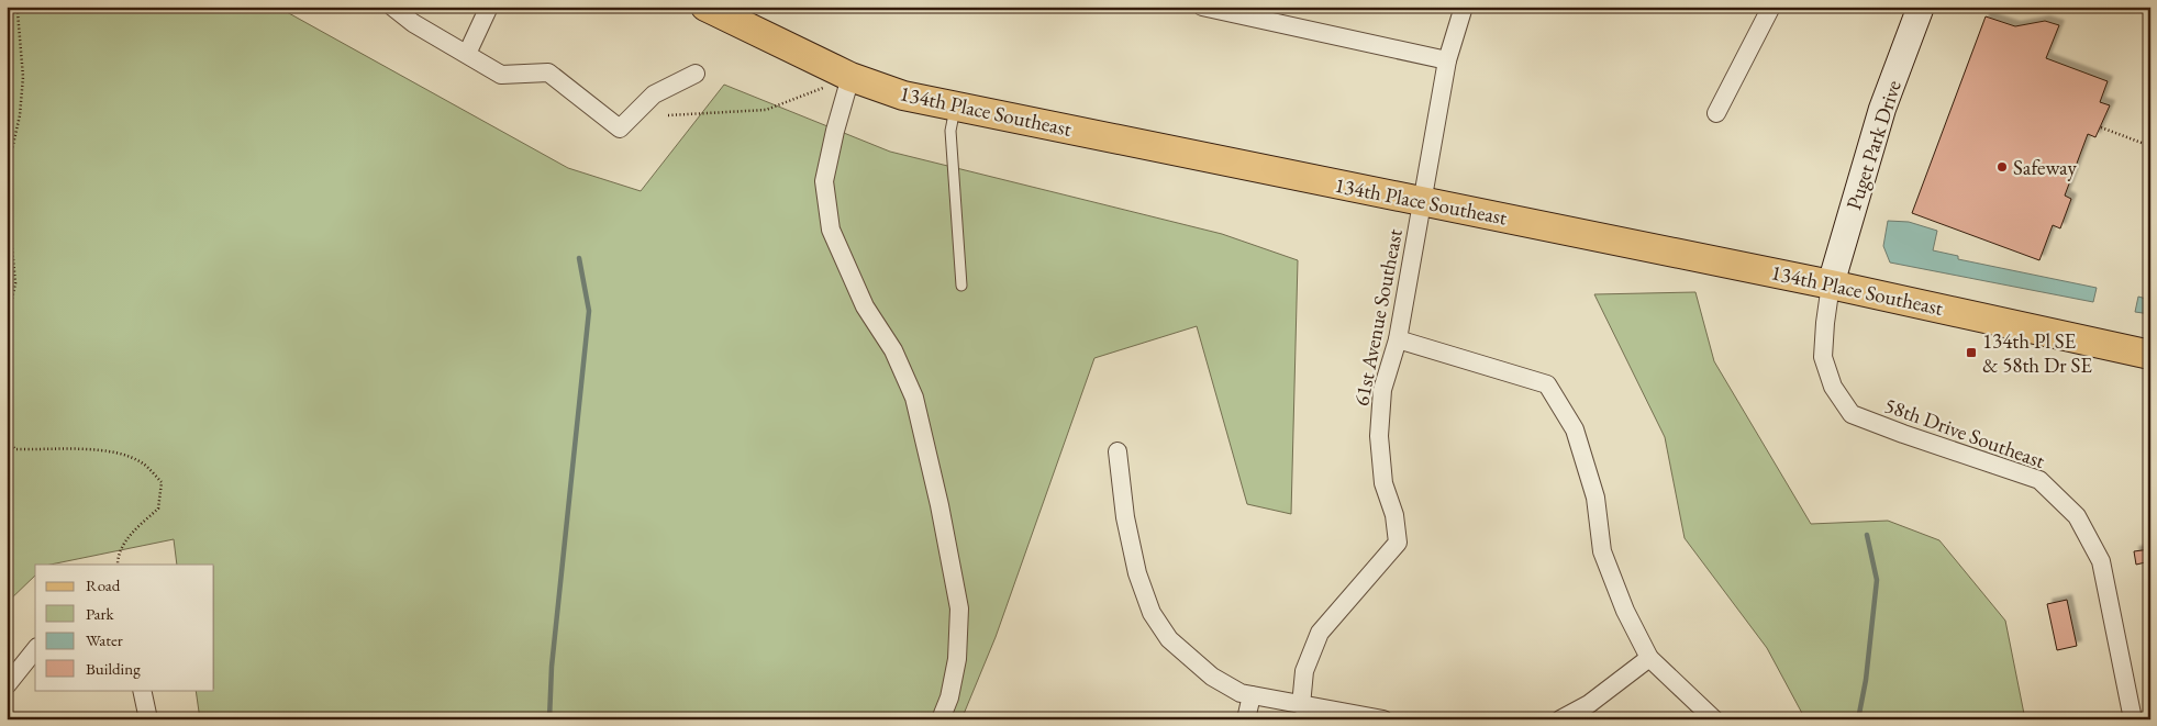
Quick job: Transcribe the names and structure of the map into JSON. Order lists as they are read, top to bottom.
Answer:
{
  "streets": {
    "main road": ["134th Place Southeast"],
    "street": ["Puget Park Drive", "61st Avenue Southeast", "58th Drive Southeast"]
  },
  "crossings": [
    ["134th Place Southeast", "Puget Park Drive"],
    ["134th Place Southeast", "61st Avenue Southeast"],
    ["134th Place Southeast", "58th Drive Southeast"],
    ["Puget Park Drive", "58th Drive Southeast"]
  ],
  "places": {
    "other": ["Safeway"],
    "transit": ["134th Pl SE & 58th Dr SE"]
  },
  "legend": [
    "Road",
    "Park",
    "Water",
    "Building"
  ]
}
